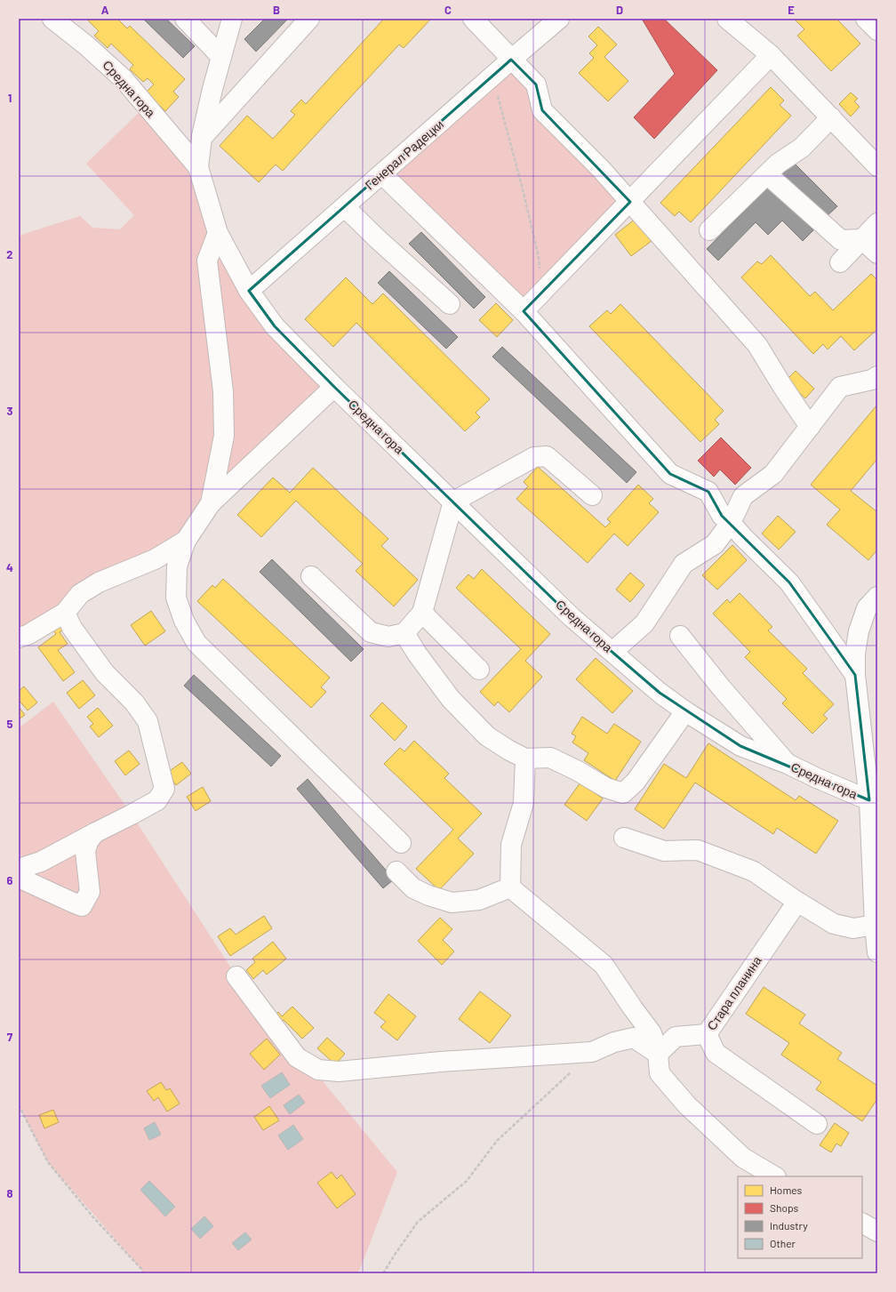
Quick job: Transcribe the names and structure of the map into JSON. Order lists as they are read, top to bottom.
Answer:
{
  "streets": {
    "street": ["Средна гора", "Генерал Радецки", "Стара планина"]
  },
  "crossings": [
    ["Средна гора", "Генерал Радецки"]
  ],
  "legend": [
    "Homes",
    "Shops",
    "Industry",
    "Other"
  ],
  "grid": {
    "columns": [
      "A",
      "B",
      "C",
      "D",
      "E"
    ],
    "rows": [
      "1",
      "2",
      "3",
      "4",
      "5",
      "6",
      "7",
      "8"
    ]
  }
}
